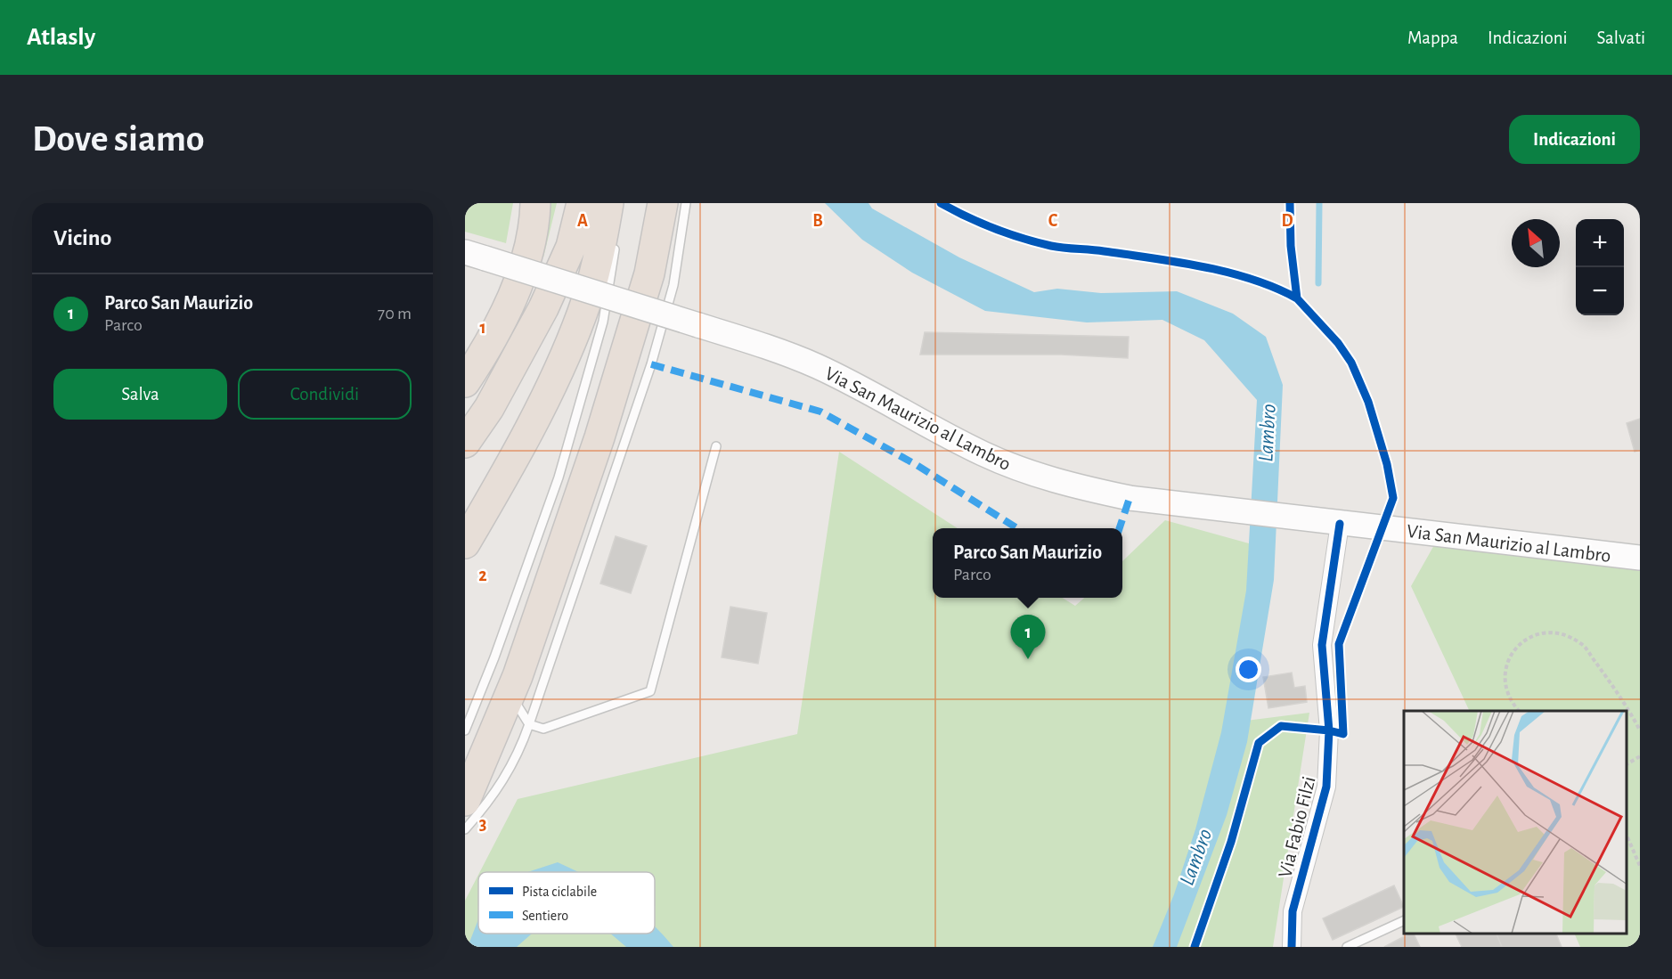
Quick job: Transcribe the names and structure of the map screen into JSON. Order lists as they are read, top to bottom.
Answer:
{
  "streets": {
    "main road": ["Via San Maurizio al Lambro"],
    "street": ["Via Fabio Filzi"]
  },
  "crossings": [
    ["Via San Maurizio al Lambro", "Via Fabio Filzi"]
  ],
  "water": ["Lambro"],
  "legend": ["Pista ciclabile", "Sentiero"],
  "north": "top left",
  "page": {
    "header": "Atlasly",
    "nav": ["Mappa", "Indicazioni", "Salvati"],
    "buttons": [
      "Indicazioni",
      ["Salva", "Condividi"]
    ],
    "title": "Dove siamo",
    "heading": "Vicino",
    "map_buttons": ["+", "−"],
    "list": [
      {
        "mark": "1",
        "name": "Parco San Maurizio",
        "note": "Parco",
        "value": "70 m"
      }
    ],
    "popup": ["Parco San Maurizio", "Parco"],
    "pins": "1"
  },
  "grid": {
    "columns": [
      "A",
      "B",
      "C",
      "D"
    ],
    "rows": ["1", "2", "3"]
  }
}
